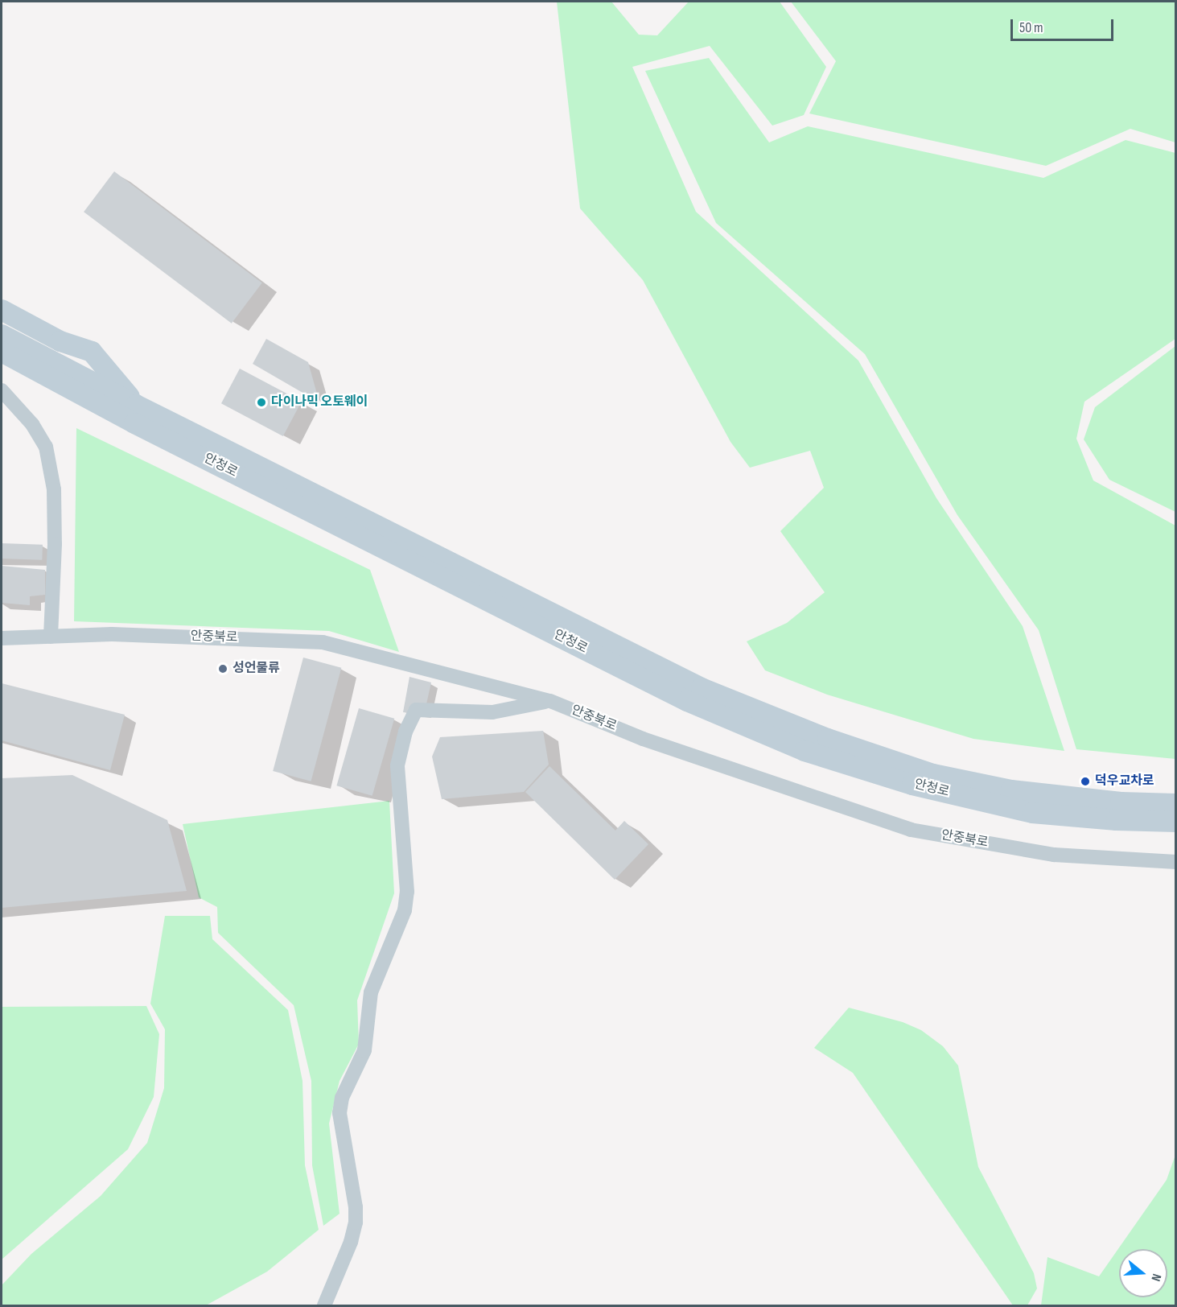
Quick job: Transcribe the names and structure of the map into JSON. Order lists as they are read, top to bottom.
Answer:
{
  "streets": {
    "street": ["안청로", "안중북로"]
  },
  "places": ["다이나믹 오토웨이", "성언물류", "덕우교차로"],
  "scale_bar": "50 m",
  "north": "right"
}
